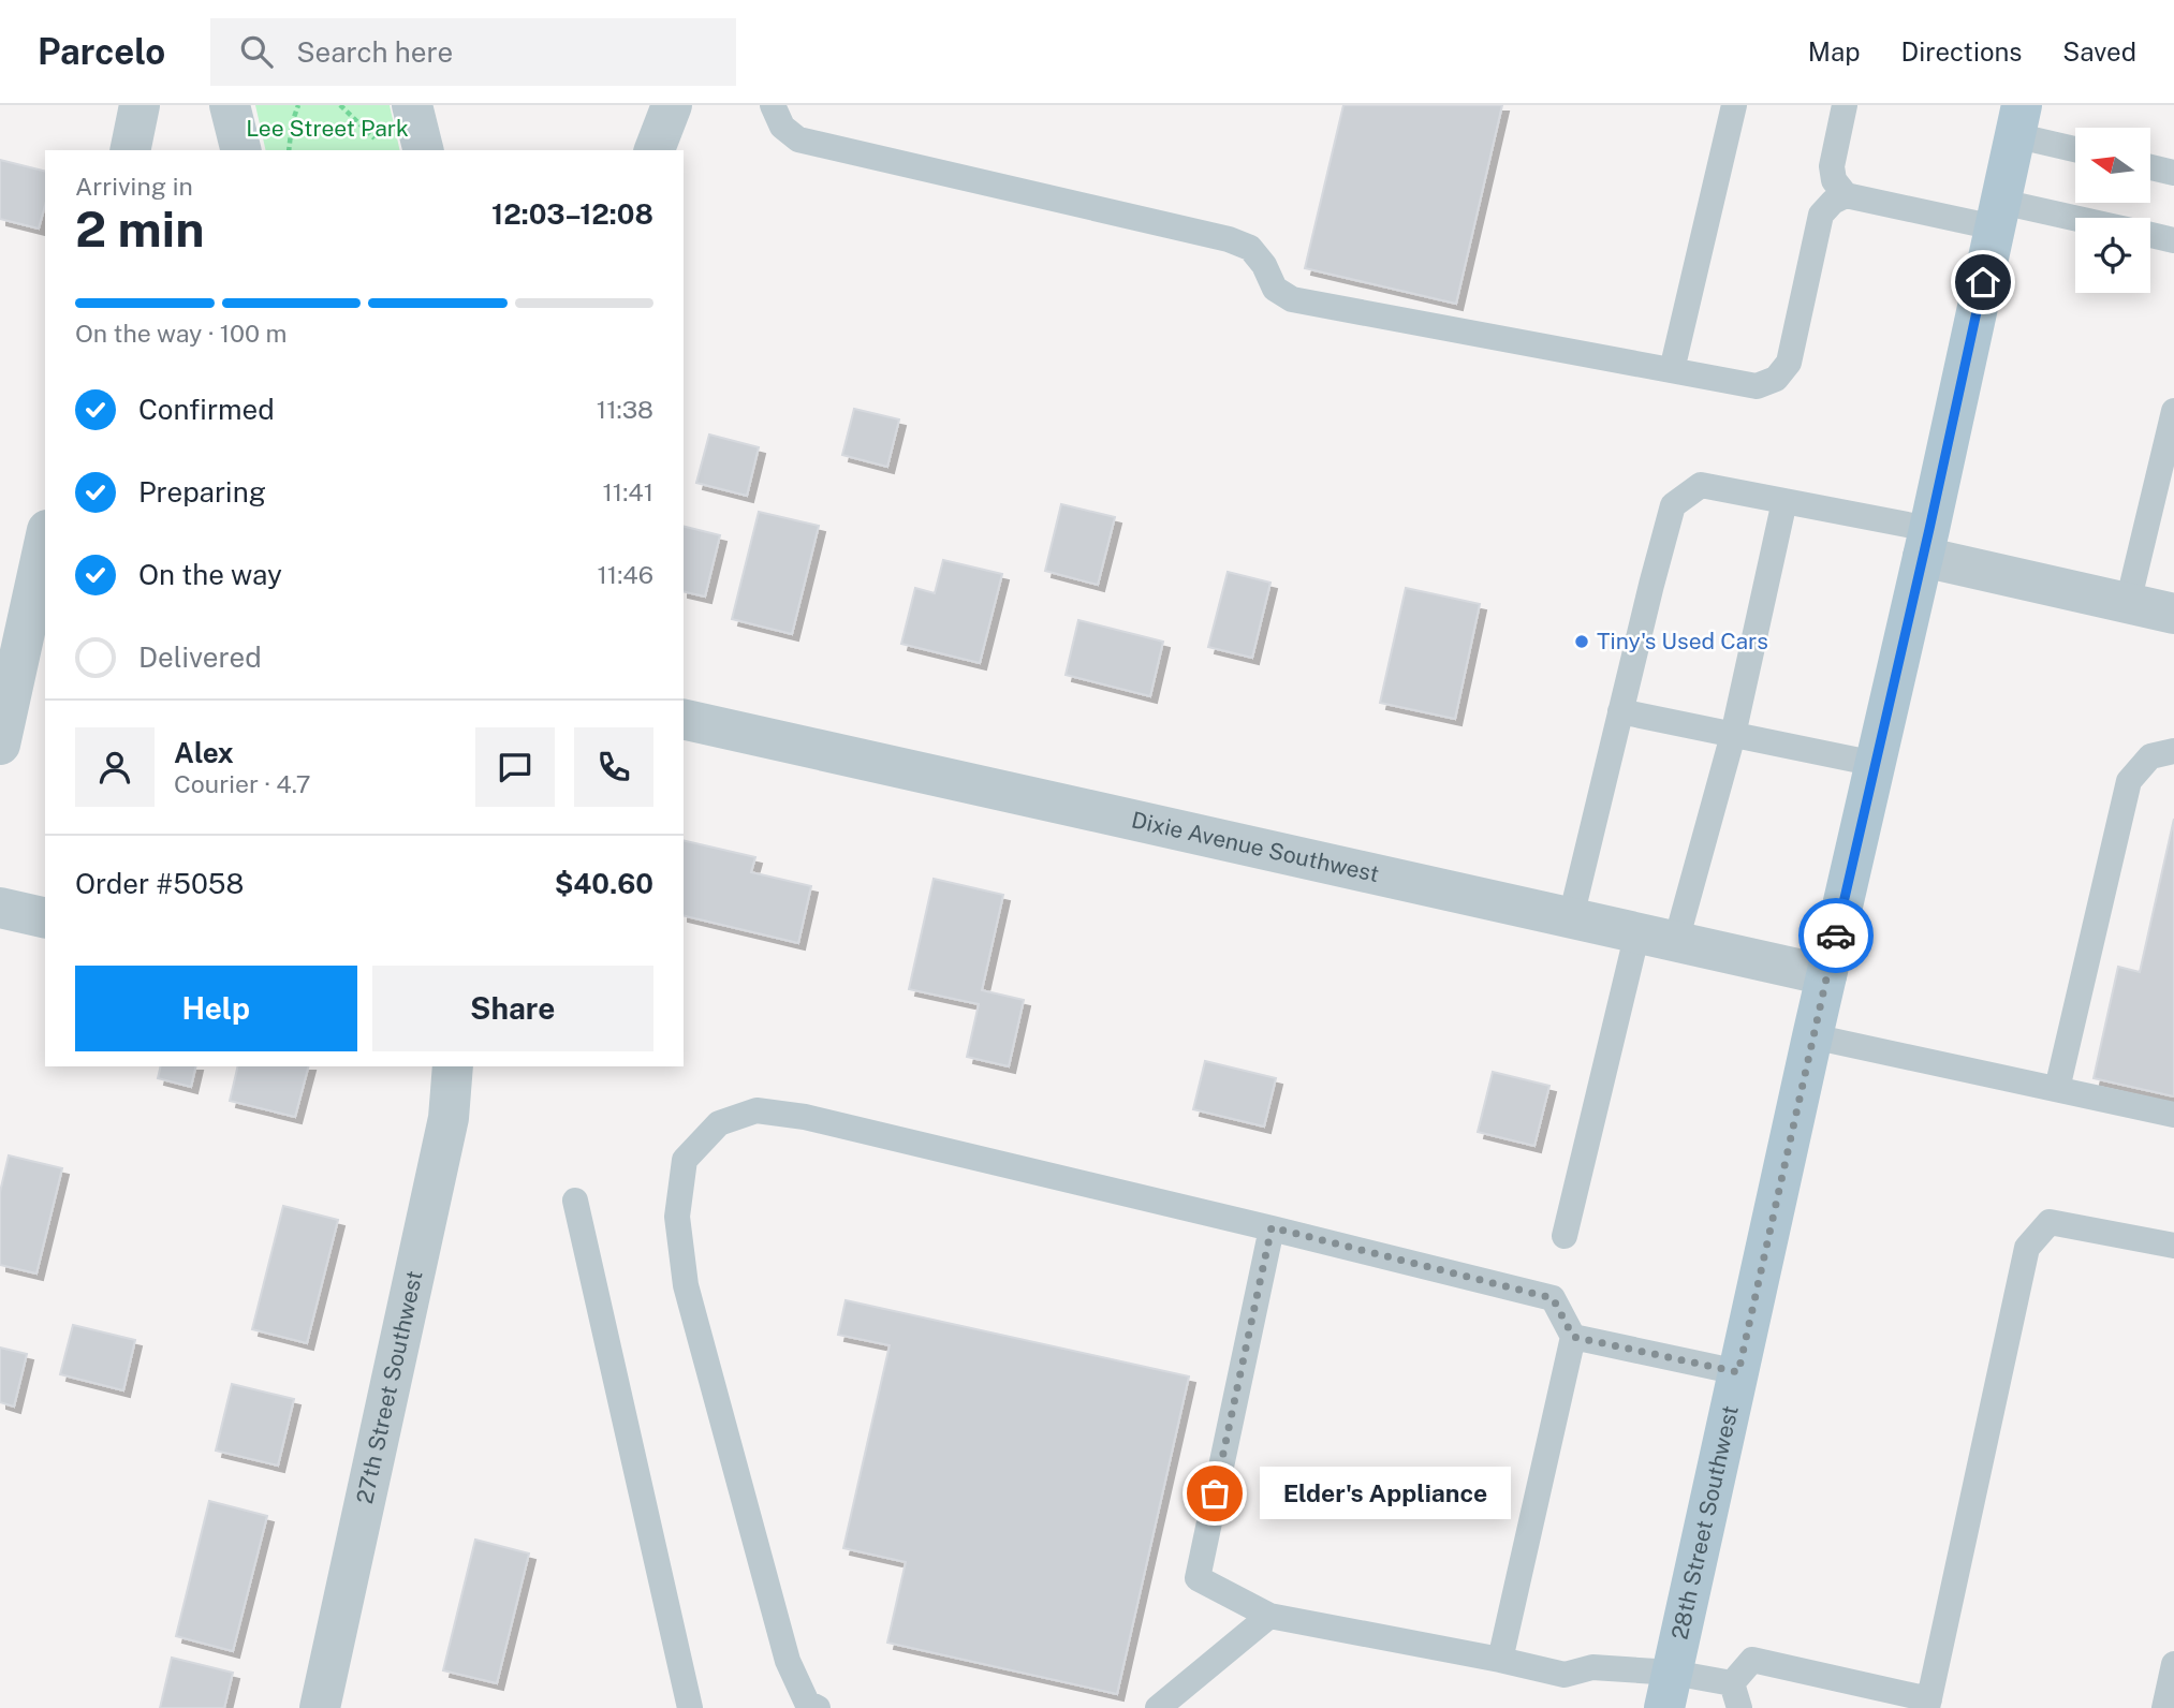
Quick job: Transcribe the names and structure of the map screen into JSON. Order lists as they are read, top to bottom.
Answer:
{
  "streets": {
    "main road": ["28th Street Southwest"],
    "street": ["Dixie Avenue Southwest", "27th Street Southwest"]
  },
  "crossings": [
    ["Dixie Avenue Southwest", "28th Street Southwest"]
  ],
  "parks": ["Lee Street Park"],
  "places": ["Tiny's Used Cars", "Elder's Appliance"],
  "north": "left",
  "page": {
    "header": "Parcelo",
    "search": "Search here",
    "nav": ["Map", "Directions", "Saved"],
    "heading": ["2 min", "Arriving in", "12:03–12:08"],
    "panel": [
      "Alex",
      "Courier · 4.7",
      "Order #5058",
      "$40.60"
    ],
    "bar": "On the way · 100 m",
    "list": [
      ["Confirmed", "11:38"],
      ["Preparing", "11:41"],
      ["On the way", "11:46"],
      "Delivered"
    ],
    "buttons": ["Help", "Share"],
    "bubble": "Elder's Appliance"
  }
}
